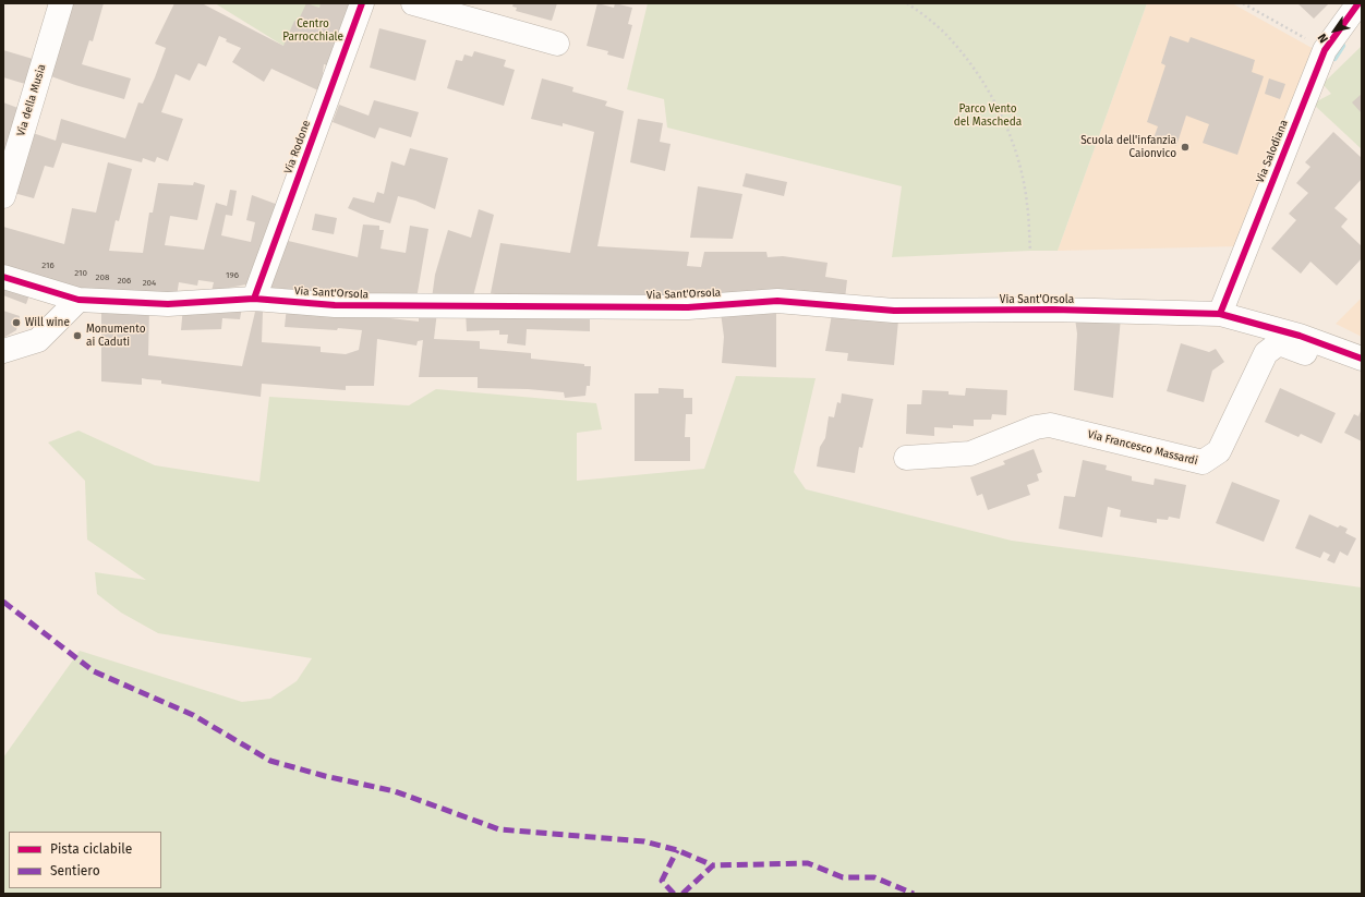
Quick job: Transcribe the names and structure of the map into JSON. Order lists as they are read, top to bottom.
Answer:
{
  "streets": {
    "street": [
      "Via della Musia",
      "Via Rodone",
      "Via Salodiana",
      "Via Sant'Orsola",
      "Via Francesco Massardi"
    ]
  },
  "crossings": [
    ["Via Rodone", "Via Sant'Orsola"],
    ["Via Salodiana", "Via Sant'Orsola"]
  ],
  "parks": ["Centro Parrocchiale", "Parco Vento del Mascheda"],
  "places": ["Scuola dell'infanzia Caionvico", "Will wine", "Monumento ai Caduti"],
  "house_numbers": [
    "216",
    "210",
    "196",
    "208",
    "206",
    "204"
  ],
  "legend": ["Pista ciclabile", "Sentiero"],
  "north": "bottom left"
}
